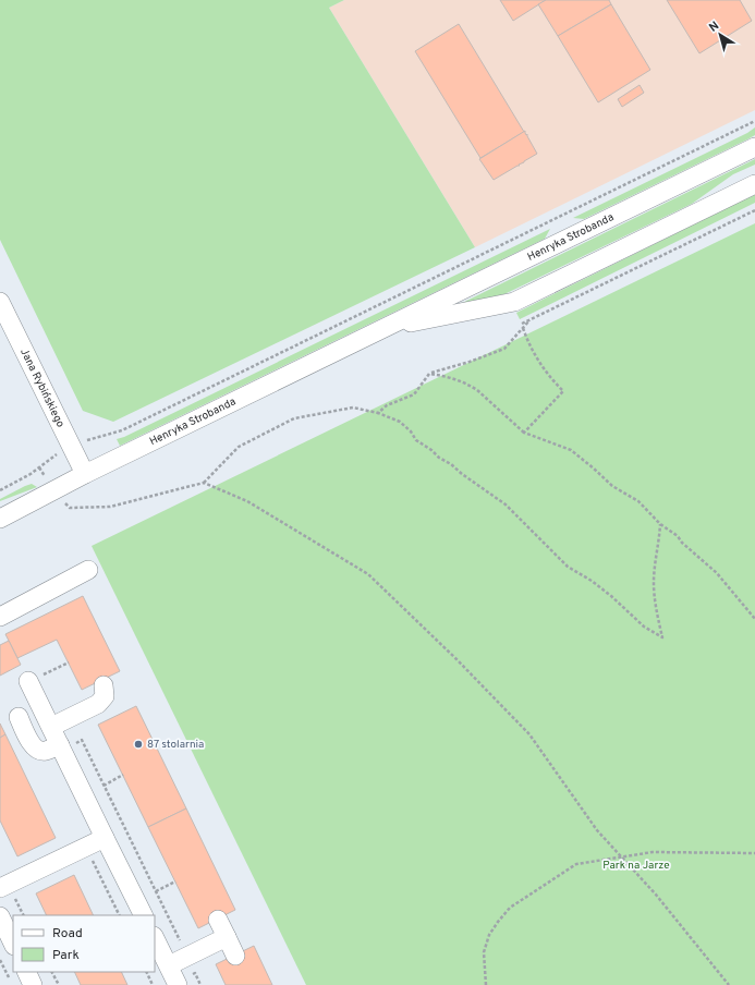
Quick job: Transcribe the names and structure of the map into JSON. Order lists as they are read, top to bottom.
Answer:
{
  "streets": {
    "street": ["Henryka Strobanda", "Jana Rybińskiego"]
  },
  "crossings": [
    ["Henryka Strobanda", "Jana Rybińskiego"]
  ],
  "parks": ["Park na Jarze"],
  "places": ["87 stolarnia"],
  "legend": ["Road", "Park"],
  "north": "top left"
}
